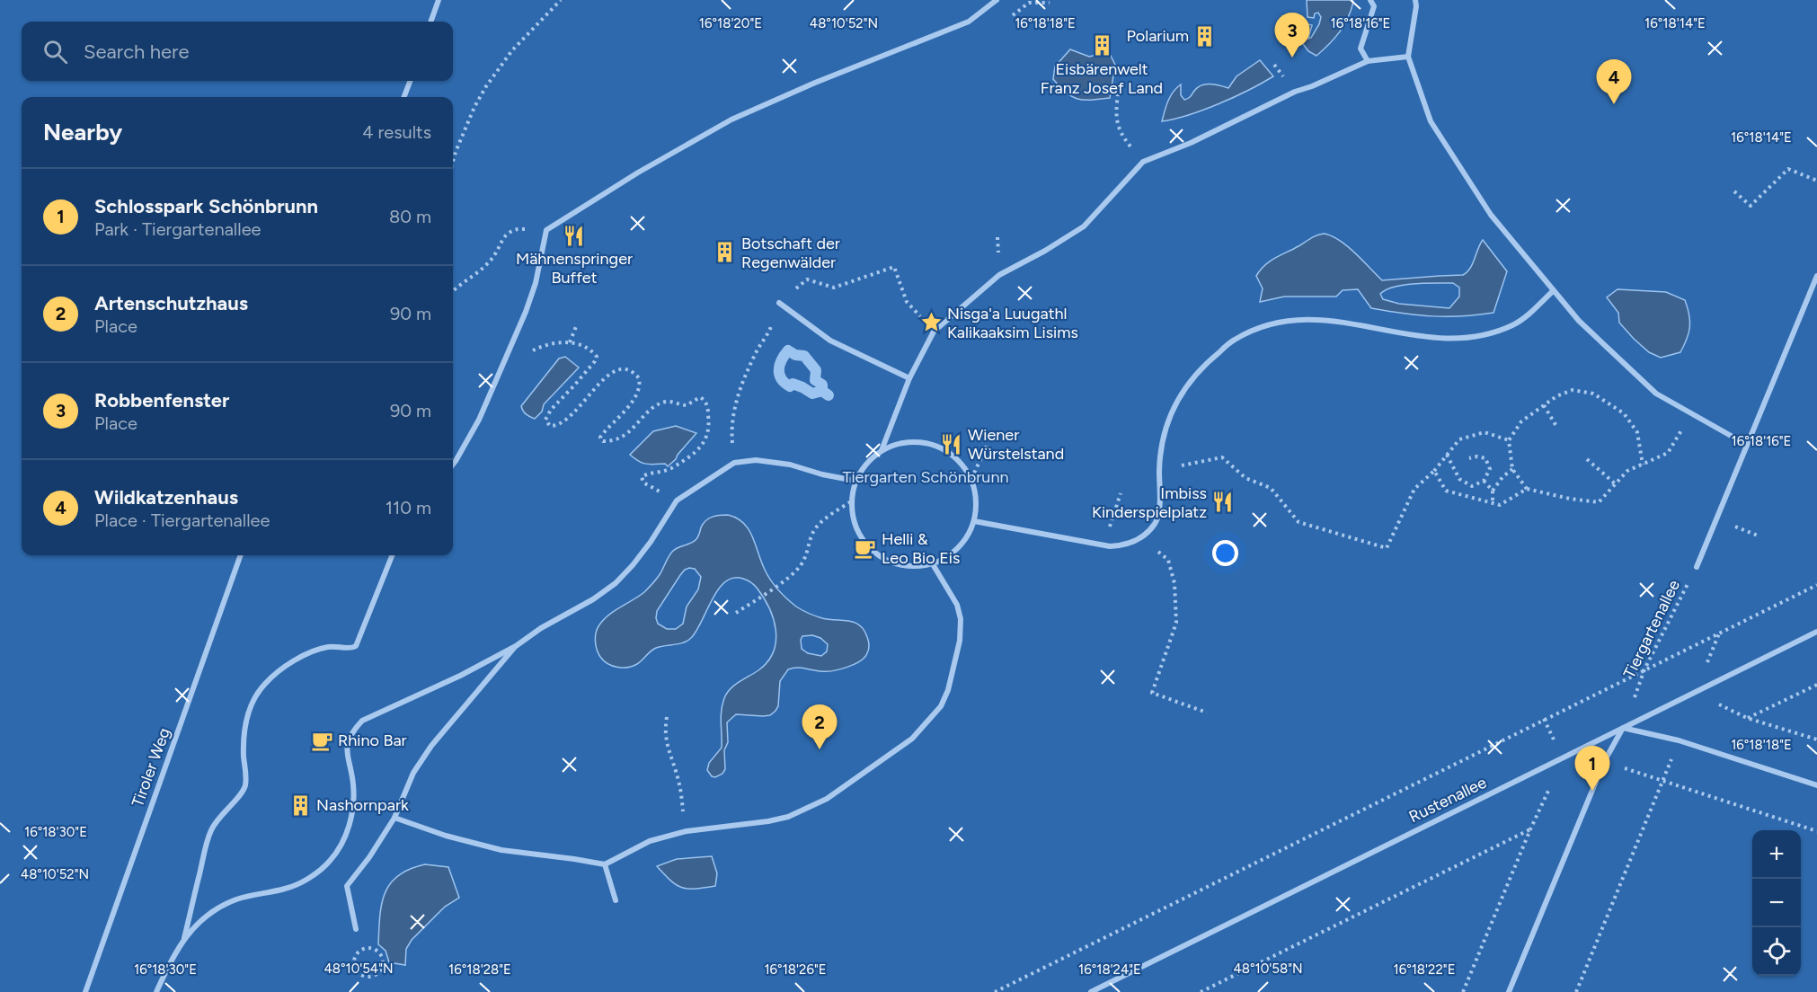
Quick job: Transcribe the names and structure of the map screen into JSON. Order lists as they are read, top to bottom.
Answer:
{
  "streets": {
    "street": ["Tiergartenallee", "Tiroler Weg", "Rustenallee"]
  },
  "crossings": [
    ["Tiergartenallee", "Rustenallee"]
  ],
  "parks": ["Tiergarten Schönbrunn"],
  "places": {
    "building": [
      "Polarium",
      "Eisbärenwelt Franz Josef Land",
      "Botschaft der Regenwälder",
      "Nashornpark"
    ],
    "restaurant": ["Mähnenspringer Buffet", "Wiener Würstelstand", "Imbiss Kinderspielplatz"],
    "place": ["Nisga'a Luugathl Kalikaaksim Lisims"],
    "cafe": ["Helli & Leo Bio Eis", "Rhino Bar"]
  },
  "page": {
    "pins": [
      "3",
      "4",
      "2",
      "1"
    ],
    "search": "Search here",
    "heading": ["Nearby", "4 results"],
    "list": [
      {
        "mark": "1",
        "name": "Schlosspark Schönbrunn",
        "note": "Park · Tiergartenallee",
        "value": "80 m"
      },
      {
        "mark": "2",
        "name": "Artenschutzhaus",
        "note": "Place",
        "value": "90 m"
      },
      {
        "mark": "3",
        "name": "Robbenfenster",
        "note": "Place",
        "value": "90 m"
      },
      {
        "mark": "4",
        "name": "Wildkatzenhaus",
        "note": "Place · Tiergartenallee",
        "value": "110 m"
      }
    ],
    "map_buttons": ["+", "−"]
  },
  "coordinates": [
    "16°18'20\"E",
    "16°18'16\"E",
    "16°18'14\"E",
    "16°18'18\"E",
    "48°10'52\"N",
    "16°18'30\"E",
    "48°10'54\"N",
    "48°10'58\"N",
    "16°18'28\"E",
    "16°18'26\"E",
    "16°18'24\"E",
    "16°18'22\"E"
  ]
}
